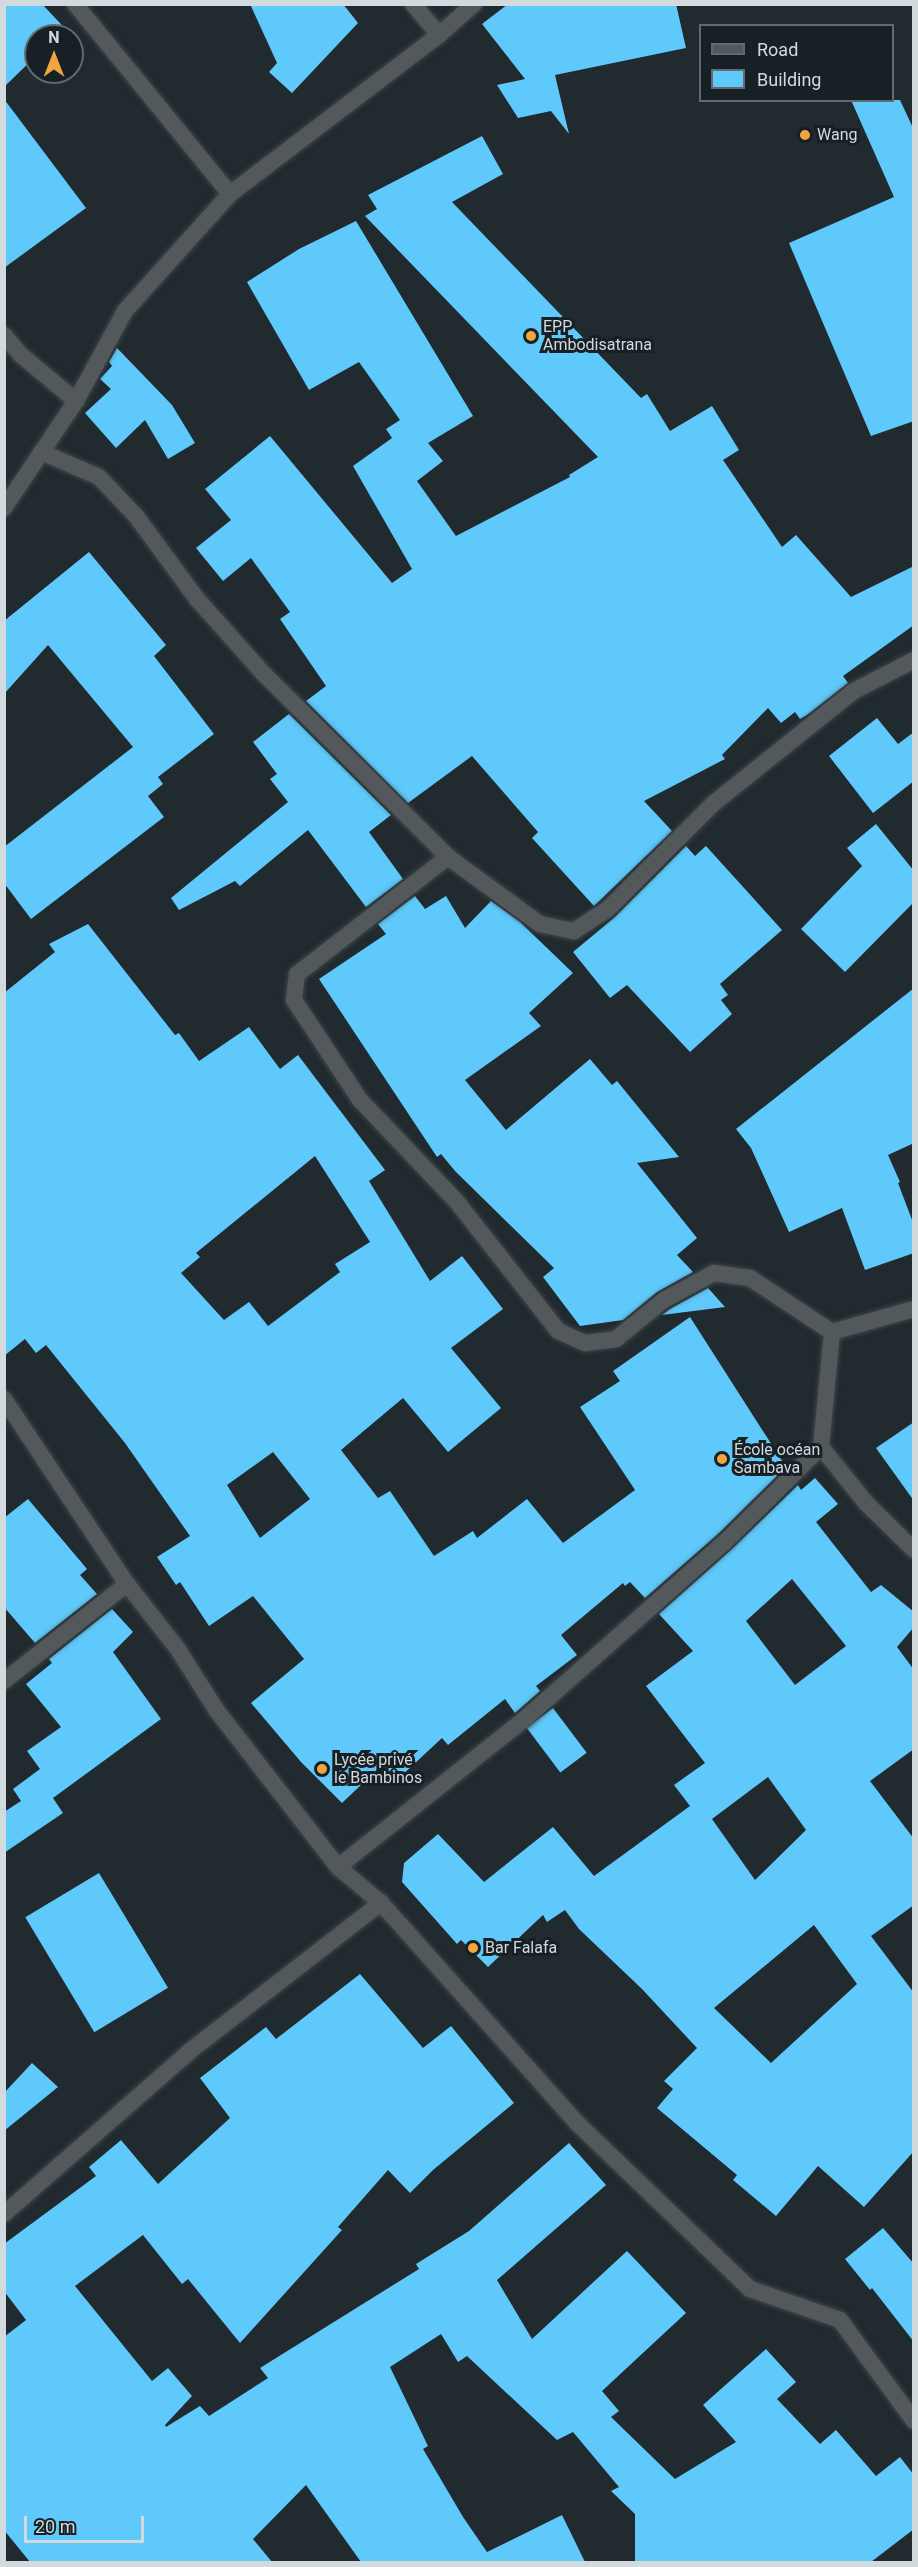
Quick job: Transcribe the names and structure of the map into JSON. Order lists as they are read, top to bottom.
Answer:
{
  "places": [
    "Wang",
    "EPP Ambodisatrana",
    "École océan Sambava",
    "Lycée privé le Bambinos",
    "Bar Falafa"
  ],
  "legend": ["Road", "Building"],
  "scale_bar": "20 m",
  "north": "top"
}
